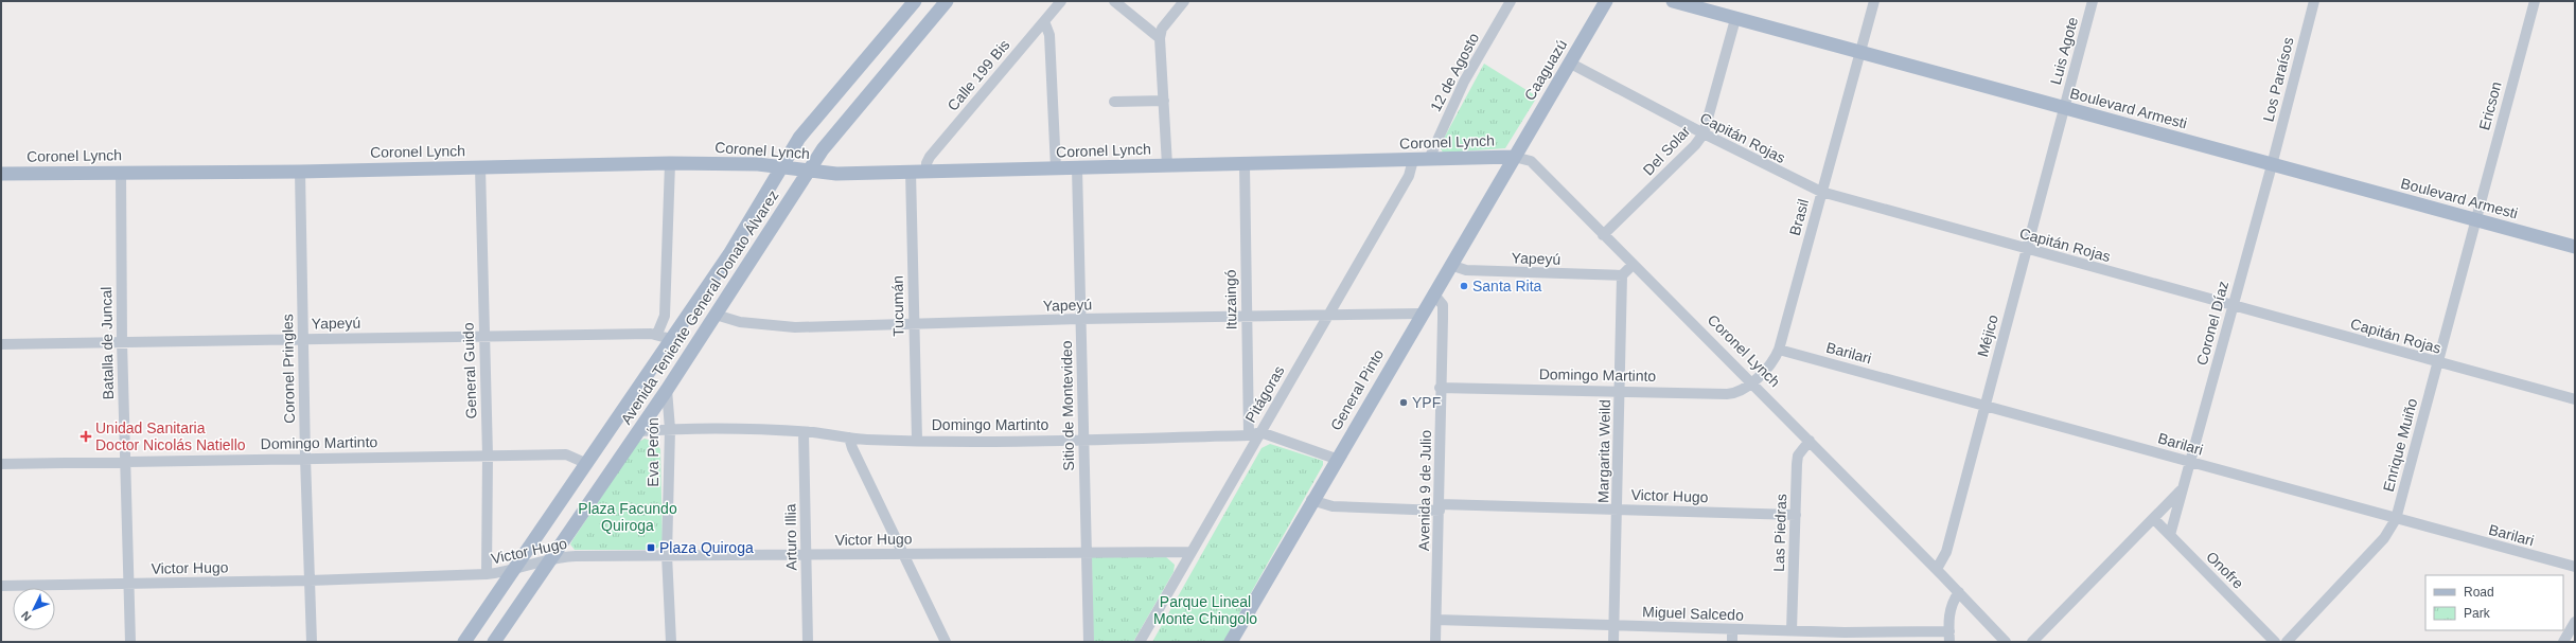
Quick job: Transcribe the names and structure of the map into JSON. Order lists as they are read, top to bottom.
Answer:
{
  "streets": {
    "main road": [
      "Caaguazú",
      "Boulevard Armesti",
      "Coronel Lynch",
      "Avenida Teniente General Donato Álvarez",
      "General Pinto"
    ],
    "street": [
      "Luis Agote",
      "12 de Agosto",
      "Calle 199 Bis",
      "Los Paraísos",
      "Ericson",
      "Capitán Rojas",
      "Del Solar",
      "Brasil",
      "Yapeyú",
      "Ituzaingó",
      "Tucumán",
      "Coronel Díaz",
      "Méjico",
      "Batalla de Juncal",
      "Barilari",
      "Coronel Pringles",
      "General Guido",
      "Domingo Martinto",
      "Pitágoras",
      "Sitio de Montevideo",
      "Enrique Muiño",
      "Margarita Weild",
      "Eva Perón",
      "Avenida 9 de Julio",
      "Victor Hugo",
      "Las Piedras",
      "Arturo Illia",
      "Onofre",
      "Miguel Salcedo"
    ]
  },
  "crossings": [
    ["Luis Agote", "Boulevard Armesti"],
    ["Luis Agote", "Méjico"],
    ["Caaguazú", "Capitán Rojas"],
    ["Caaguazú", "Coronel Lynch"],
    ["Caaguazú", "General Pinto"],
    ["12 de Agosto", "Coronel Lynch"],
    ["Calle 199 Bis", "Coronel Lynch"],
    ["Los Paraísos", "Boulevard Armesti"],
    ["Los Paraísos", "Coronel Díaz"],
    ["Ericson", "Boulevard Armesti"],
    ["Ericson", "Enrique Muiño"],
    ["Boulevard Armesti", "Del Solar"],
    ["Boulevard Armesti", "Brasil"],
    ["Boulevard Armesti", "Coronel Díaz"],
    ["Boulevard Armesti", "Méjico"],
    ["Boulevard Armesti", "Enrique Muiño"],
    ["Capitán Rojas", "Del Solar"],
    ["Capitán Rojas", "Brasil"],
    ["Capitán Rojas", "Coronel Díaz"],
    ["Capitán Rojas", "Méjico"],
    ["Capitán Rojas", "Enrique Muiño"],
    ["Coronel Lynch", "Del Solar"],
    ["Coronel Lynch", "Brasil"],
    ["Coronel Lynch", "Ituzaingó"],
    ["Coronel Lynch", "Tucumán"],
    ["Coronel Lynch", "Avenida Teniente General Donato Álvarez"],
    ["Coronel Lynch", "Méjico"],
    ["Coronel Lynch", "Batalla de Juncal"],
    ["Coronel Lynch", "Coronel Pringles"],
    ["Coronel Lynch", "General Guido"],
    ["Coronel Lynch", "Domingo Martinto"],
    ["Coronel Lynch", "General Pinto"],
    ["Coronel Lynch", "Pitágoras"],
    ["Coronel Lynch", "Sitio de Montevideo"],
    ["Coronel Lynch", "Las Piedras"],
    ["Brasil", "Barilari"],
    ["Brasil", "Domingo Martinto"],
    ["Yapeyú", "Ituzaingó"],
    ["Yapeyú", "Tucumán"],
    ["Yapeyú", "Avenida Teniente General Donato Álvarez"],
    ["Yapeyú", "Batalla de Juncal"],
    ["Yapeyú", "Coronel Pringles"],
    ["Yapeyú", "General Guido"],
    ["Yapeyú", "General Pinto"],
    ["Yapeyú", "Pitágoras"],
    ["Yapeyú", "Sitio de Montevideo"],
    ["Yapeyú", "Margarita Weild"],
    ["Ituzaingó", "Domingo Martinto"],
    ["Tucumán", "Domingo Martinto"],
    ["Avenida Teniente General Donato Álvarez", "Domingo Martinto"],
    ["Avenida Teniente General Donato Álvarez", "Eva Perón"],
    ["Avenida Teniente General Donato Álvarez", "Victor Hugo"],
    ["Coronel Díaz", "Barilari"],
    ["Coronel Díaz", "Onofre"],
    ["Méjico", "Barilari"],
    ["Batalla de Juncal", "Domingo Martinto"],
    ["Batalla de Juncal", "Victor Hugo"],
    ["Barilari", "Enrique Muiño"],
    ["Coronel Pringles", "Domingo Martinto"],
    ["Coronel Pringles", "Victor Hugo"],
    ["General Guido", "Domingo Martinto"],
    ["General Guido", "Victor Hugo"],
    ["Domingo Martinto", "Pitágoras"],
    ["Domingo Martinto", "Sitio de Montevideo"],
    ["Domingo Martinto", "Margarita Weild"],
    ["Domingo Martinto", "Eva Perón"],
    ["Domingo Martinto", "Avenida 9 de Julio"],
    ["Domingo Martinto", "Arturo Illia"],
    ["General Pinto", "Avenida 9 de Julio"],
    ["General Pinto", "Victor Hugo"],
    ["Pitágoras", "Victor Hugo"],
    ["Sitio de Montevideo", "Victor Hugo"],
    ["Margarita Weild", "Victor Hugo"],
    ["Margarita Weild", "Miguel Salcedo"],
    ["Eva Perón", "Victor Hugo"],
    ["Avenida 9 de Julio", "Victor Hugo"],
    ["Avenida 9 de Julio", "Miguel Salcedo"],
    ["Victor Hugo", "Las Piedras"],
    ["Victor Hugo", "Arturo Illia"],
    ["Las Piedras", "Miguel Salcedo"]
  ],
  "parks": ["Plaza Facundo Quiroga", "Parque Lineal Monte Chingolo"],
  "places": {
    "other": ["Santa Rita", "YPF"],
    "health": ["Unidad Sanitaria Doctor Nicolás Natiello"],
    "transit": ["Plaza Quiroga"]
  },
  "legend": ["Road", "Park"],
  "north": "bottom left"
}
